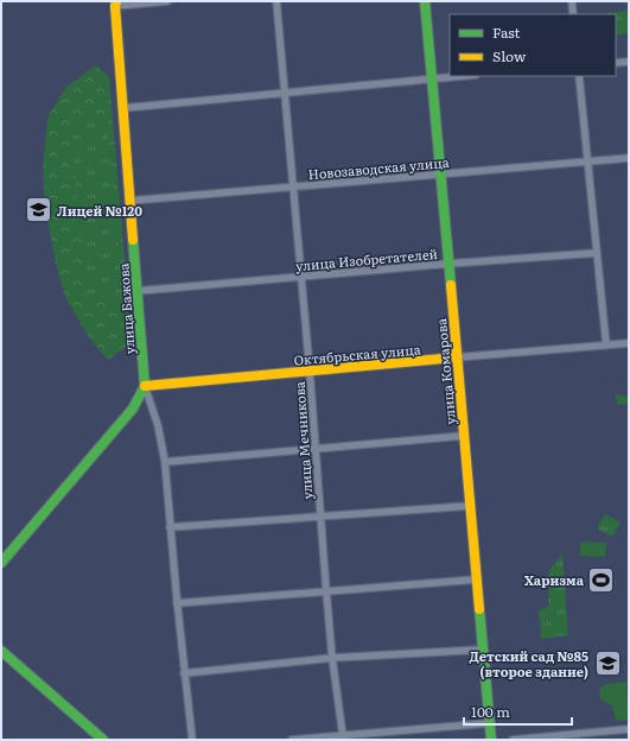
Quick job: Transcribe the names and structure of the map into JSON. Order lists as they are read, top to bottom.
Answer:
{
  "streets": {
    "main road": ["улица Бажова", "Октябрьская улица", "улица Комарова"],
    "street": ["Новозаводская улица", "улица Изобретателей", "улица Мечникова"]
  },
  "crossings": [
    ["Новозаводская улица", "улица Бажова"],
    ["Новозаводская улица", "улица Комарова"],
    ["Новозаводская улица", "улица Мечникова"],
    ["улица Изобретателей", "улица Бажова"],
    ["улица Изобретателей", "улица Комарова"],
    ["улица Изобретателей", "улица Мечникова"],
    ["улица Бажова", "Октябрьская улица"],
    ["Октябрьская улица", "улица Комарова"],
    ["Октябрьская улица", "улица Мечникова"]
  ],
  "places": {
    "school or university": ["Лицей №120", "Детский сад №85 (второе здание)"],
    "sports": ["Харизма"]
  },
  "legend": ["Fast", "Slow"],
  "scale_bar": "100 m"
}
